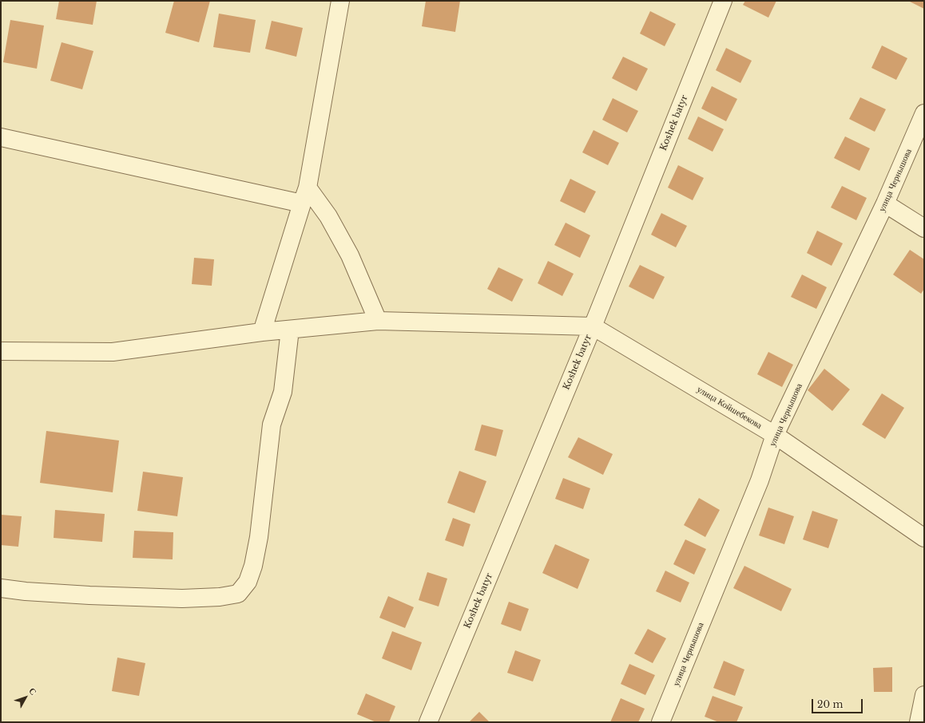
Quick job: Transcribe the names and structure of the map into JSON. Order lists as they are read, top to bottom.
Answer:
{
  "streets": {
    "street": ["Koshek batyr", "улица Чернышова", "улица Койшебекова"]
  },
  "crossings": [
    ["Koshek batyr", "улица Койшебекова"],
    ["улица Чернышова", "улица Койшебекова"]
  ],
  "scale_bar": "20 m",
  "north": "top right"
}
